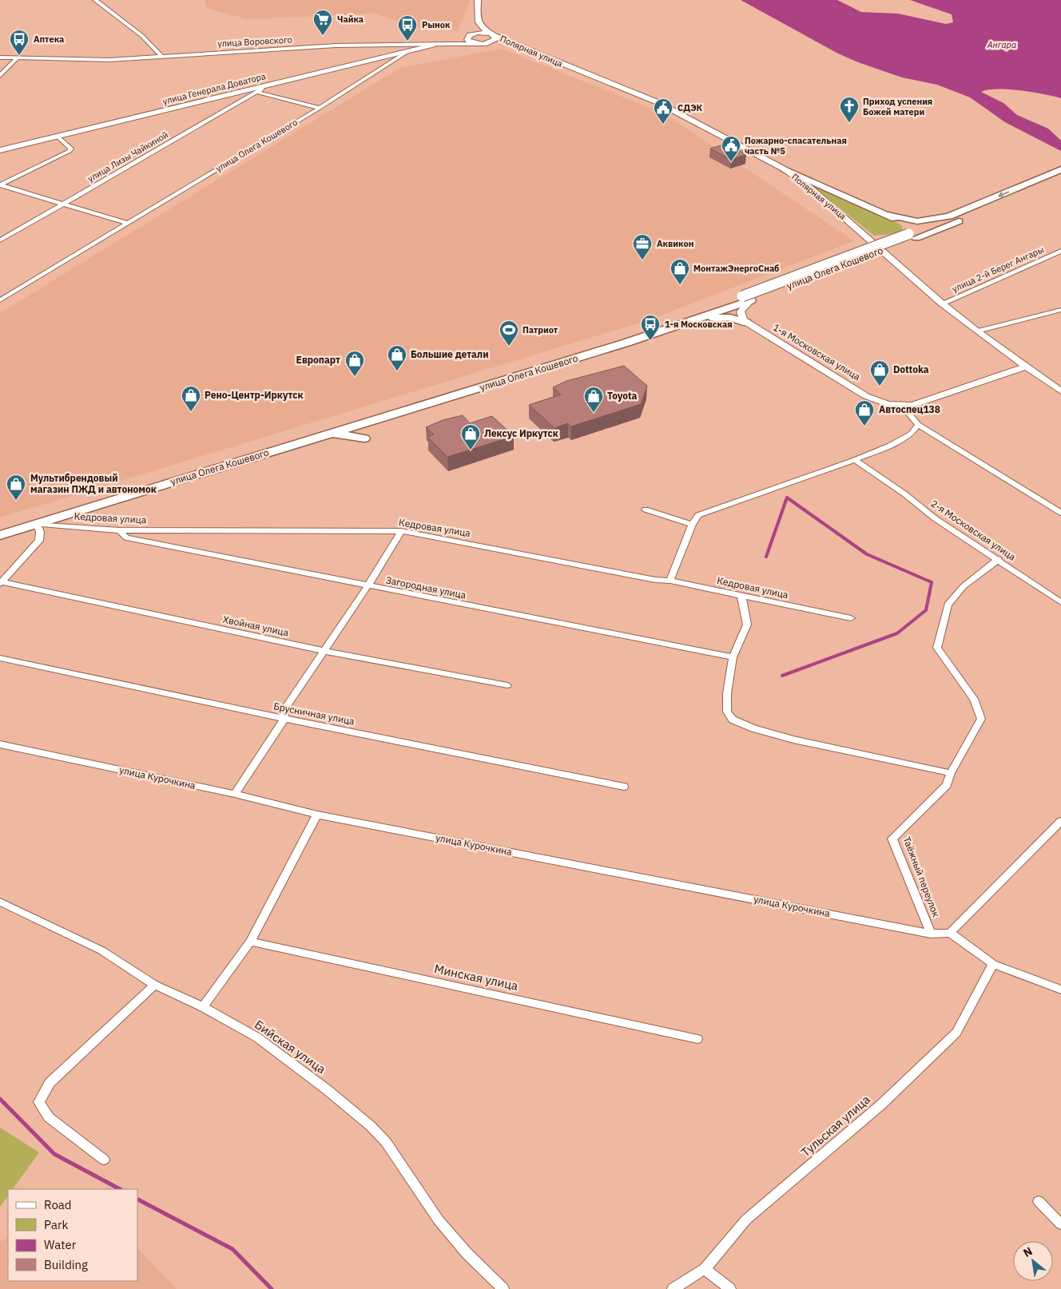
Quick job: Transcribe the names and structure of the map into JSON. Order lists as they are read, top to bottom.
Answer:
{
  "streets": {
    "main road": [
      "улица Воровского",
      "Полярная улица",
      "улица Генерала Доватора",
      "улица Олега Кошевого",
      "1-я Московская улица"
    ],
    "street": [
      "улица Лизы Чайкиной",
      "улица 2-й Берег Ангары",
      "Кедровая улица",
      "2-я Московская улица",
      "Загородная улица",
      "Хвойная улица",
      "Брусничная улица",
      "улица Курочкина",
      "Таёжный переулок",
      "Минская улица",
      "Бийская улица",
      "Тульская улица"
    ]
  },
  "crossings": [
    ["улица Воровского", "Полярная улица"],
    ["улица Воровского", "улица Генерала Доватора"],
    ["Полярная улица", "улица 2-й Берег Ангары"],
    ["улица Генерала Доватора", "улица Олега Кошевого"],
    ["улица Генерала Доватора", "улица Лизы Чайкиной"],
    ["улица Олега Кошевого", "Кедровая улица"],
    ["Кедровая улица", "Загородная улица"],
    ["2-я Московская улица", "Таёжный переулок"],
    ["улица Курочкина", "Таёжный переулок"]
  ],
  "water": ["Ангара"],
  "places": {
    "supermarket": ["Чайка"],
    "bus stop": ["Рынок", "Аптека", "1-я Московская"],
    "church": ["Приход успения Божей матери"],
    "public building": ["СДЭК", "Пожарно-спасательная часть №5"],
    "office": ["Аквикон"],
    "shop": [
      "МонтажЭнергоСнаб",
      "Большие детали",
      "Европарт",
      "Dottoka",
      "Рено-Центр-Иркутск",
      "Toyota",
      "Автоспец138",
      "Лексус Иркутск",
      "Мультибрендовый магазин ПЖД и автономок"
    ],
    "sports": ["Патриот"]
  },
  "legend": [
    "Road",
    "Park",
    "Water",
    "Building"
  ],
  "north": "top left"
}
